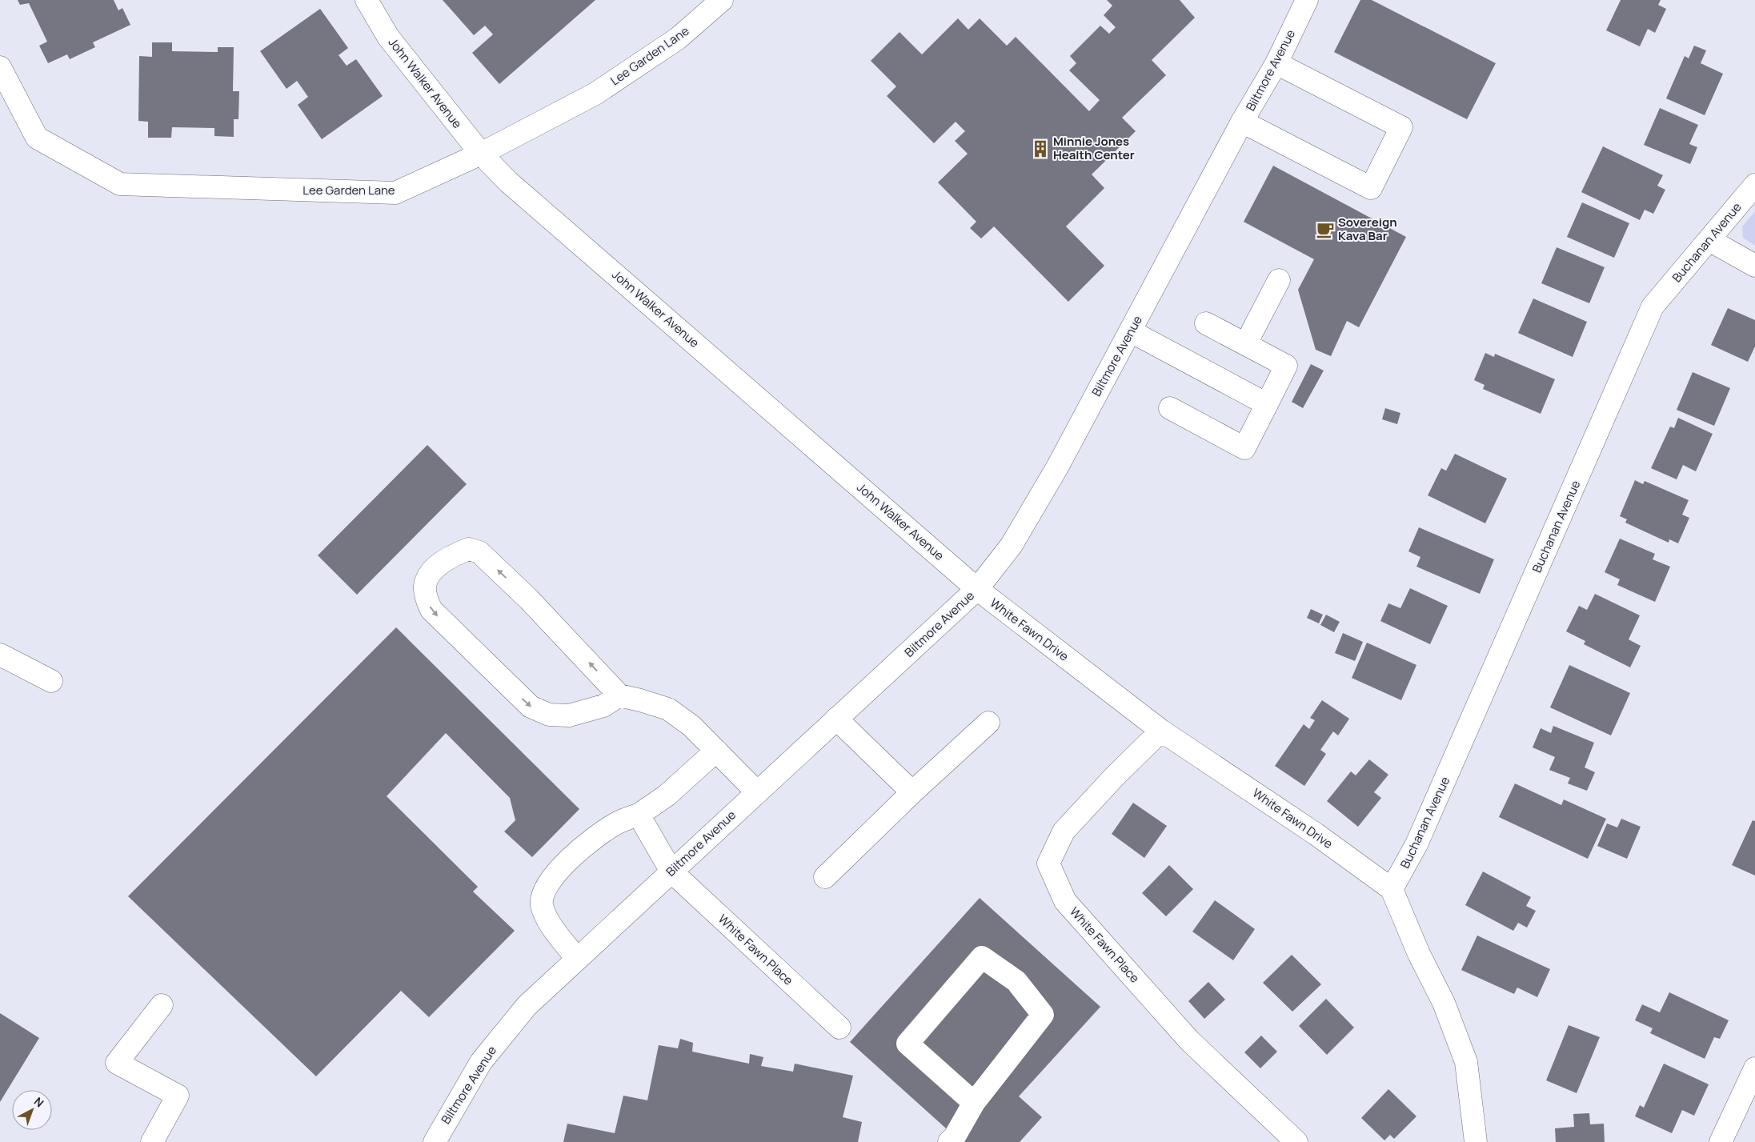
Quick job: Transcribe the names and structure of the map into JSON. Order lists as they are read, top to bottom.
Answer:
{
  "streets": {
    "street": [
      "Lee Garden Lane",
      "Biltmore Avenue",
      "John Walker Avenue",
      "Buchanan Avenue",
      "White Fawn Drive",
      "White Fawn Place"
    ]
  },
  "crossings": [
    ["Lee Garden Lane", "John Walker Avenue"],
    ["Biltmore Avenue", "John Walker Avenue"],
    ["Biltmore Avenue", "White Fawn Drive"],
    ["Biltmore Avenue", "White Fawn Place"],
    ["John Walker Avenue", "White Fawn Drive"],
    ["Buchanan Avenue", "White Fawn Drive"],
    ["White Fawn Drive", "White Fawn Place"]
  ],
  "places": {
    "building": ["Minnie Jones Health Center"],
    "cafe": ["Sovereign Kava Bar"]
  },
  "north": "top right"
}
